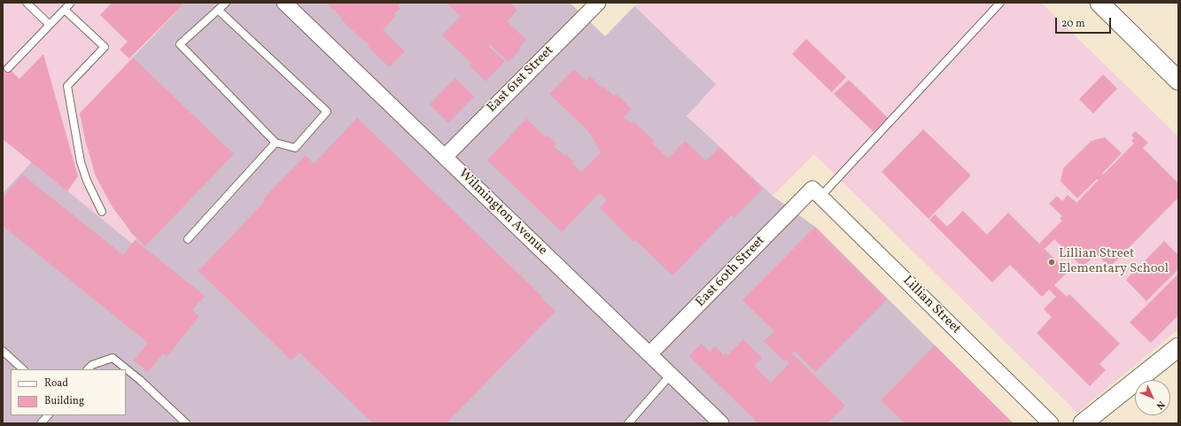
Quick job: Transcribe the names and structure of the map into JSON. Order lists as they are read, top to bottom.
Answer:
{
  "streets": {
    "street": [
      "East 61st Street",
      "Wilmington Avenue",
      "East 60th Street",
      "Lillian Street"
    ]
  },
  "crossings": [
    ["East 61st Street", "Wilmington Avenue"],
    ["Wilmington Avenue", "East 60th Street"],
    ["East 60th Street", "Lillian Street"]
  ],
  "places": ["Lillian Street Elementary School"],
  "legend": ["Road", "Building"],
  "scale_bar": "20 m",
  "north": "bottom right"
}
